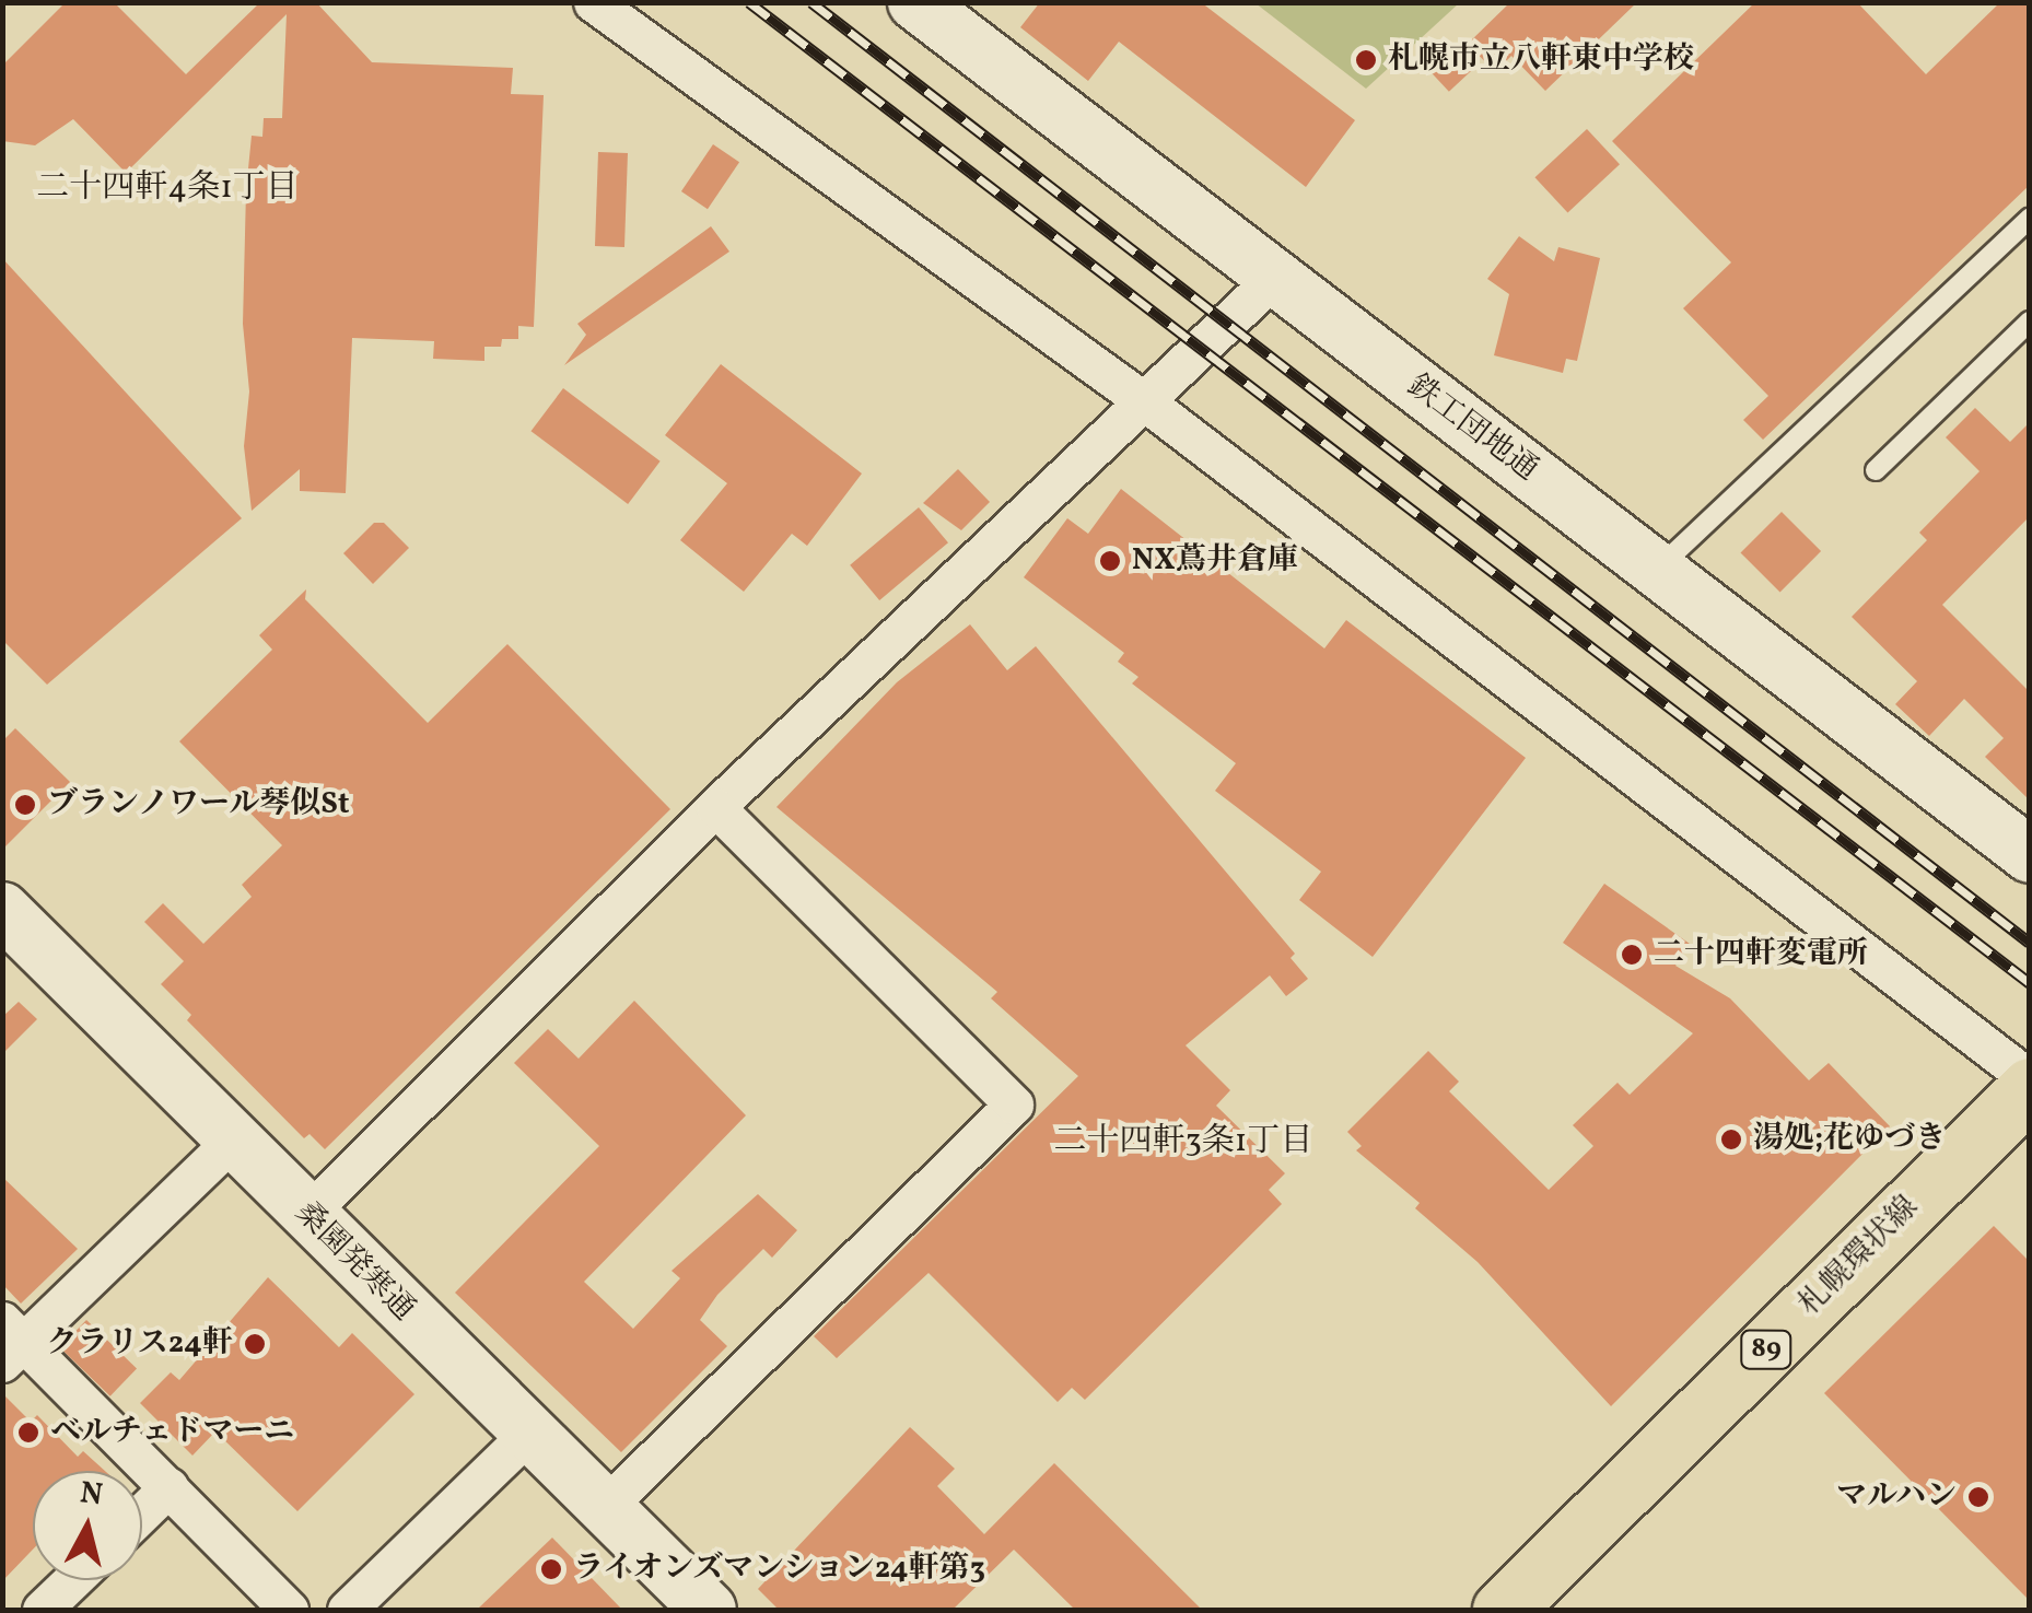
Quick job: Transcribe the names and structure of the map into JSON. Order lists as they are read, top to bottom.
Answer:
{
  "streets": {
    "main road": ["札幌環状線", "89"],
    "street": ["鉄工団地通", "桑園発寒通"]
  },
  "districts": ["二十四軒4条1丁目", "二十四軒3条1丁目"],
  "places": [
    "札幌市立八軒東中学校",
    "NX蔦井倉庫",
    "ブランノワール琴似St",
    "二十四軒変電所",
    "湯処;花ゆづき",
    "クラリス24軒",
    "ベルチェドマーニ",
    "マルハン",
    "ライオンズマンション24軒第3"
  ],
  "north": "top"
}
